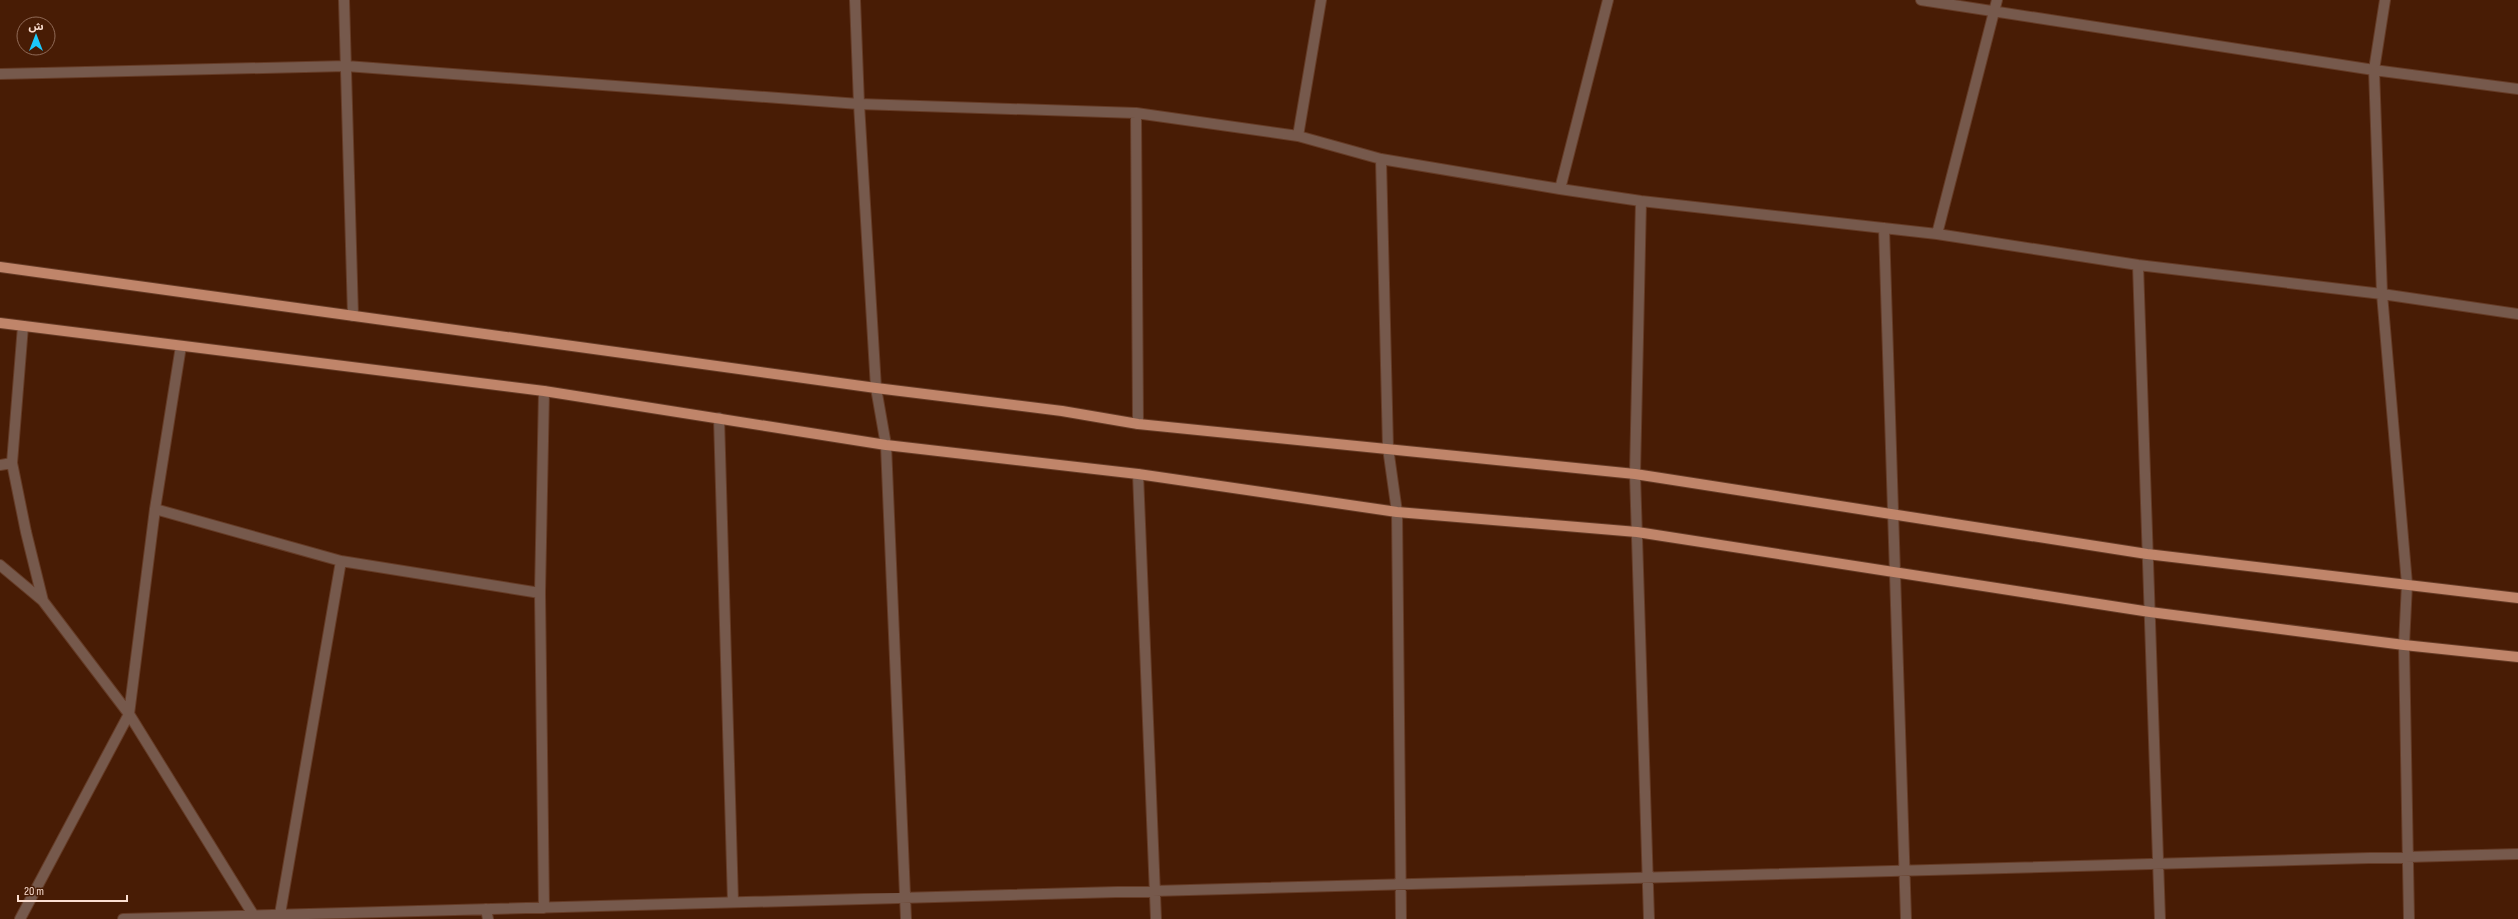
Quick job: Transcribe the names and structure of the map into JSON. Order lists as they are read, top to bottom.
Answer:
{
  "scale_bar": "20 m",
  "north": "top"
}
